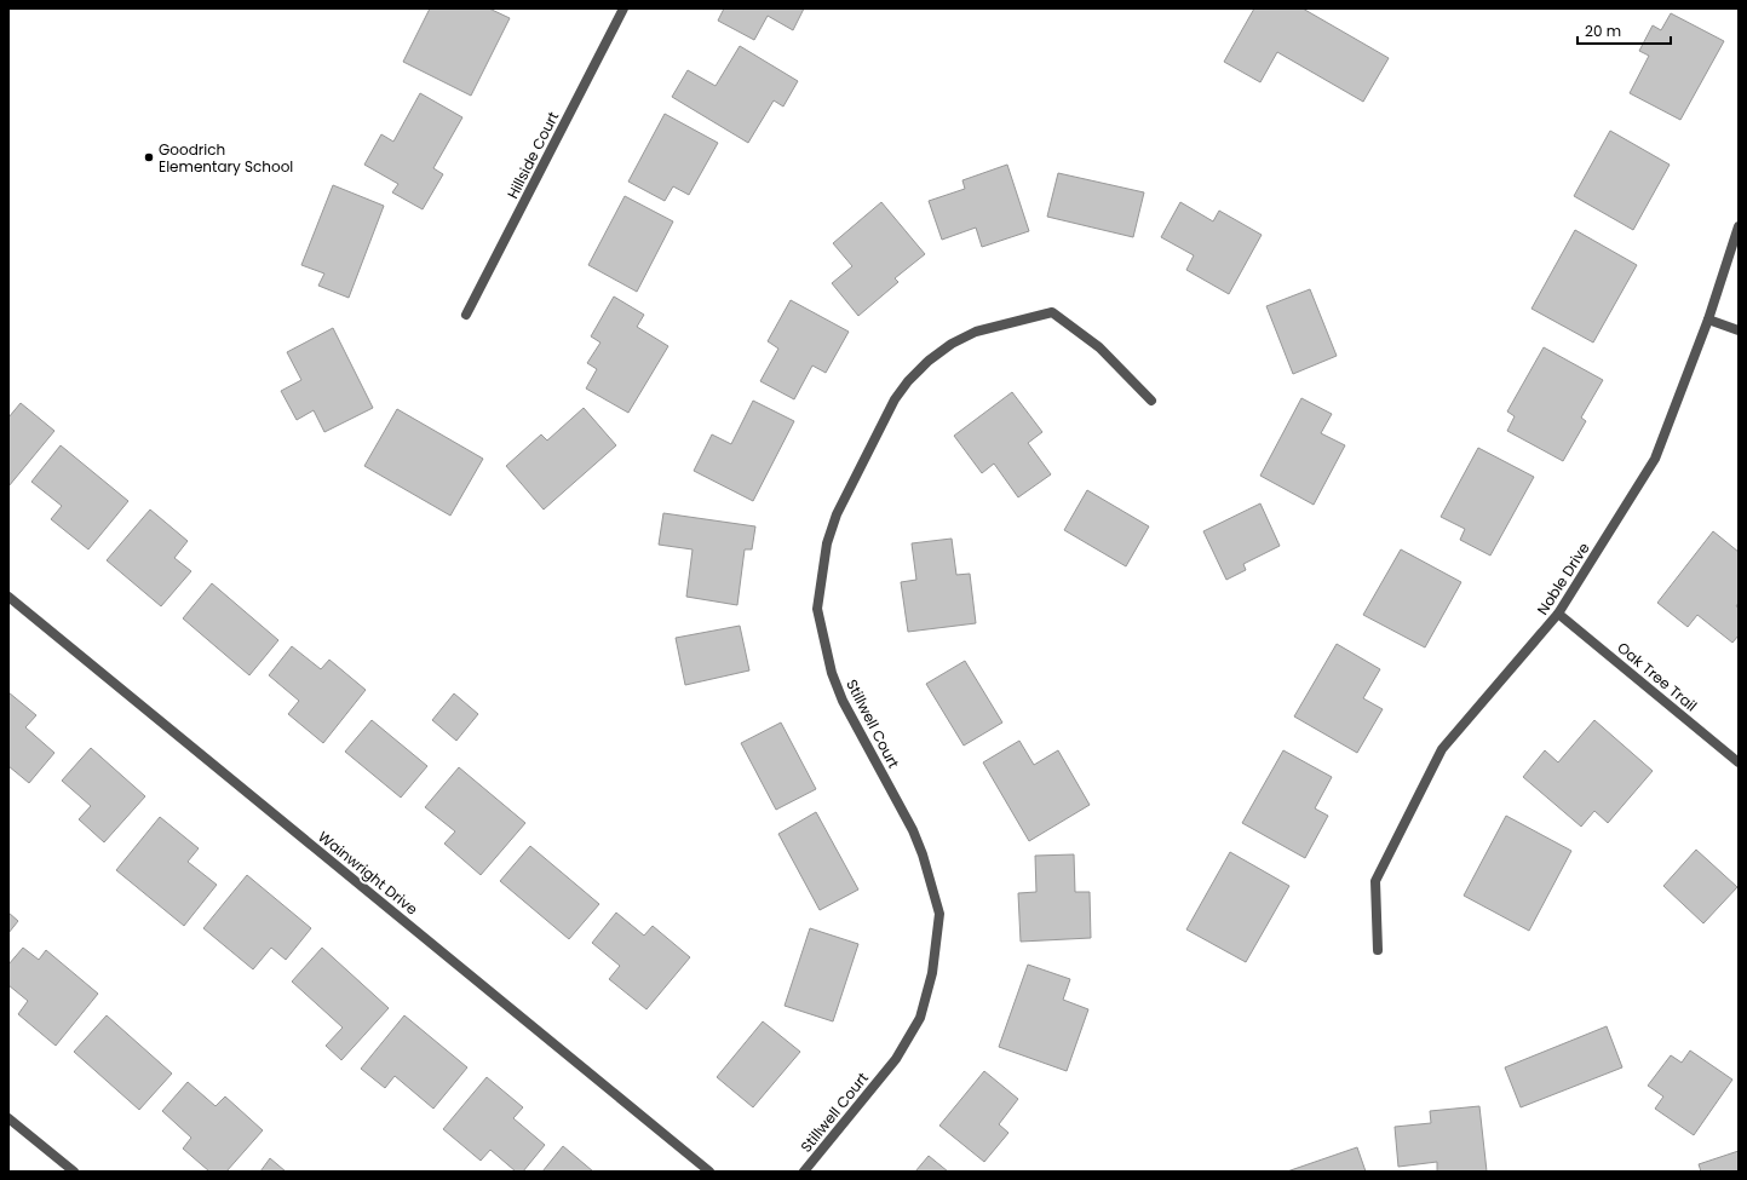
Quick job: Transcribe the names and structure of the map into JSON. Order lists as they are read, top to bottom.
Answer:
{
  "streets": {
    "street": [
      "Hillside Court",
      "Noble Drive",
      "Oak Tree Trail",
      "Stillwell Court",
      "Wainwright Drive"
    ]
  },
  "crossings": [
    ["Noble Drive", "Oak Tree Trail"]
  ],
  "places": ["Goodrich Elementary School"],
  "scale_bar": "20 m"
}
